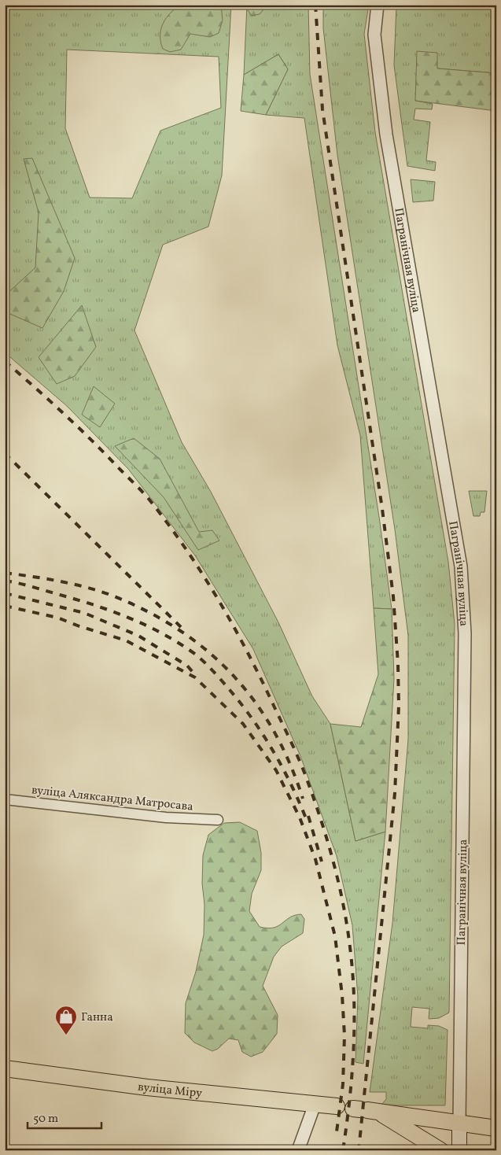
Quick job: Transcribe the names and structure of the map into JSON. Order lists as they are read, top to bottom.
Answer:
{
  "streets": {
    "main road": ["Пагранічная вуліца", "вуліца Міру"],
    "street": ["вуліца Аляксандра Матросава"]
  },
  "places": {
    "shop": ["Ганна"]
  },
  "scale_bar": "50 m"
}
